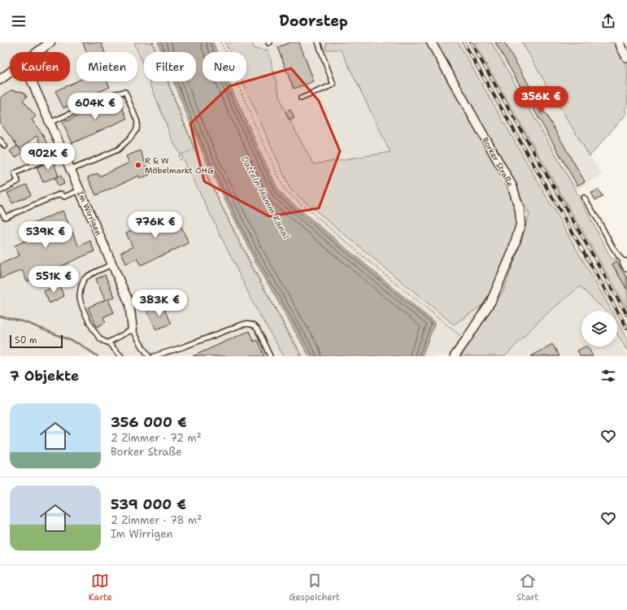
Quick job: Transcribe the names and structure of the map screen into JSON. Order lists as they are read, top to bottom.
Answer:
{
  "streets": {
    "street": ["Borker Straße", "Im Wirrigen"]
  },
  "water": ["Datteln-Hamm-Kanal"],
  "places": ["R & W Möbelmarkt OHG"],
  "scale_bar": "50 m",
  "page": {
    "header": "Doorstep",
    "chip": [
      "Kaufen",
      "Mieten",
      "Filter",
      "Neu"
    ],
    "price": [
      "356K €",
      "604K €",
      "902K €",
      "776K €",
      "539K €",
      "551K €",
      "383K €"
    ],
    "scale": "50 m",
    "heading": "7 Objekte",
    "list": [
      {
        "name": "356 000 €",
        "note": "2 Zimmer · 72 m² · Borker Straße"
      },
      {
        "name": "539 000 €",
        "note": "2 Zimmer · 78 m² · Im Wirrigen"
      }
    ],
    "tabs": ["Karte", "Gespeichert", "Start"]
  }
}
